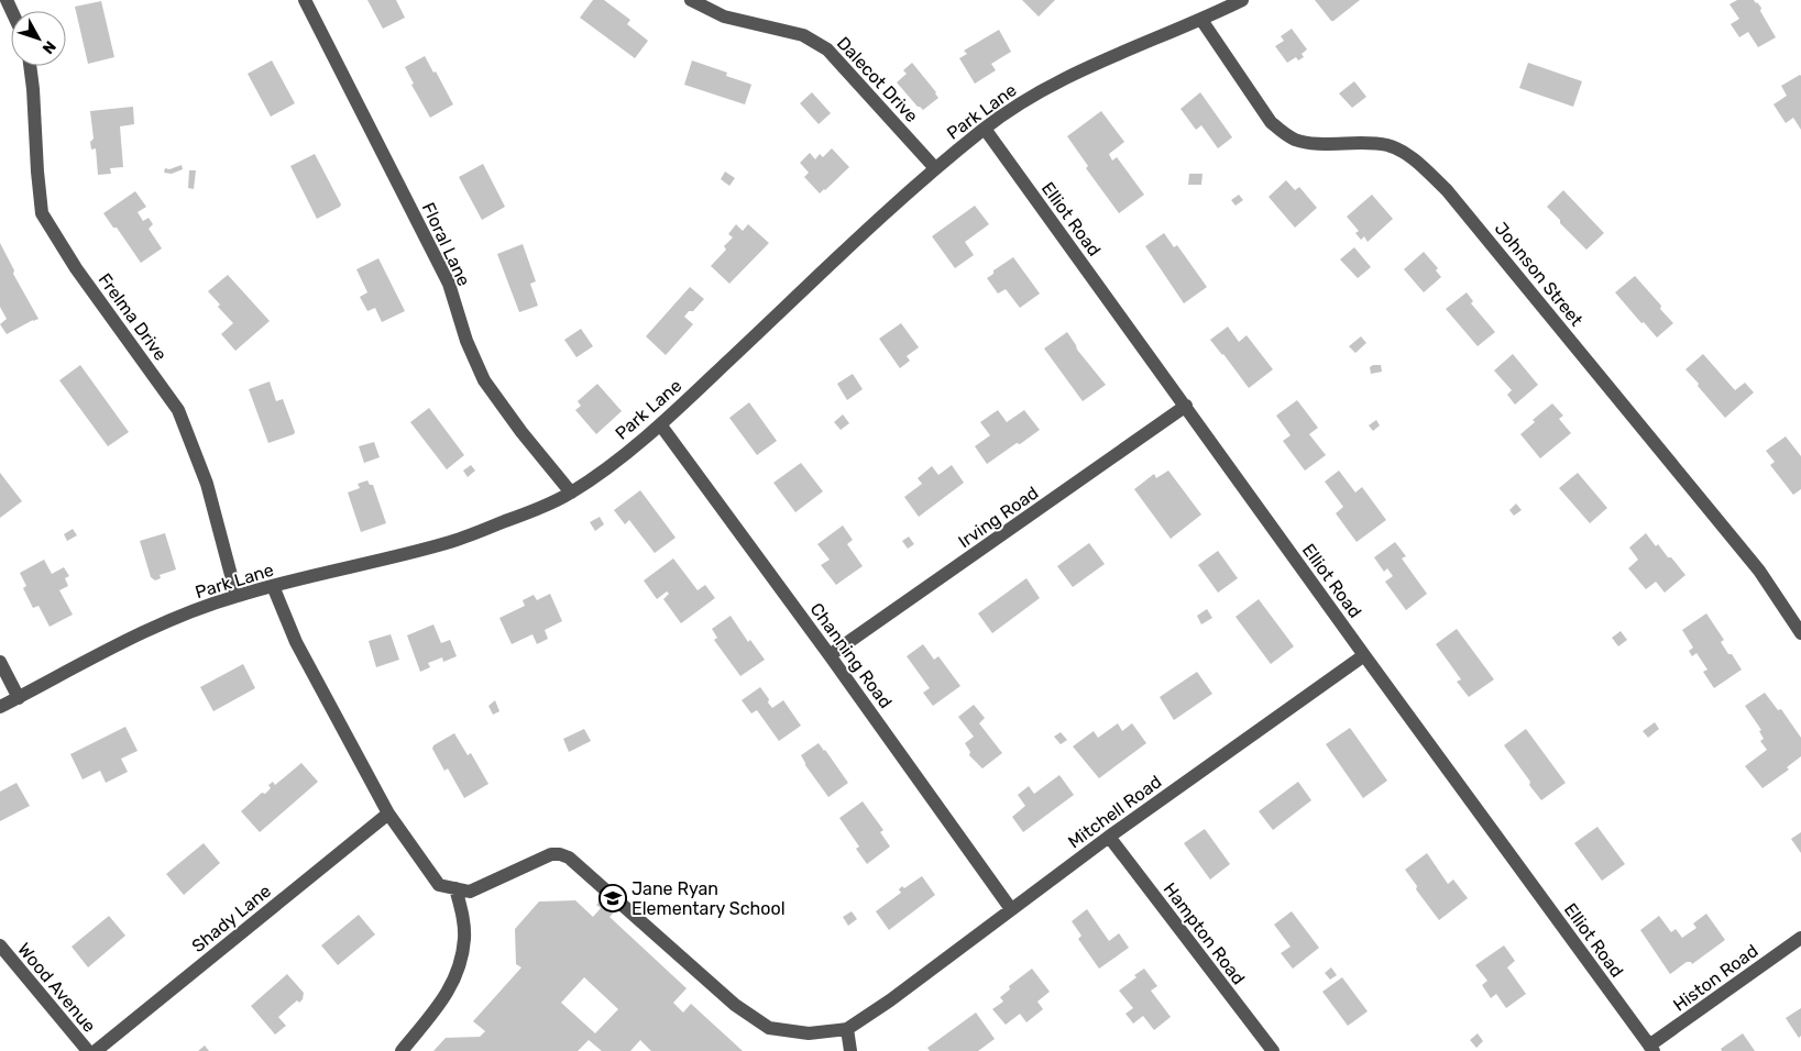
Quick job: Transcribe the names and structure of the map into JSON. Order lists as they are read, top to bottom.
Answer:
{
  "streets": {
    "street": [
      "Dalecot Drive",
      "Park Lane",
      "Elliot Road",
      "Floral Lane",
      "Johnson Street",
      "Frelma Drive",
      "Irving Road",
      "Channing Road",
      "Mitchell Road",
      "Shady Lane",
      "Hampton Road",
      "Histon Road",
      "Wood Avenue"
    ]
  },
  "crossings": [
    ["Dalecot Drive", "Park Lane"],
    ["Park Lane", "Elliot Road"],
    ["Park Lane", "Floral Lane"],
    ["Park Lane", "Johnson Street"],
    ["Park Lane", "Frelma Drive"],
    ["Park Lane", "Channing Road"],
    ["Elliot Road", "Irving Road"],
    ["Elliot Road", "Mitchell Road"],
    ["Elliot Road", "Histon Road"],
    ["Irving Road", "Channing Road"],
    ["Channing Road", "Mitchell Road"],
    ["Mitchell Road", "Hampton Road"]
  ],
  "places": {
    "school or university": ["Jane Ryan Elementary School"]
  },
  "north": "bottom right"
}
